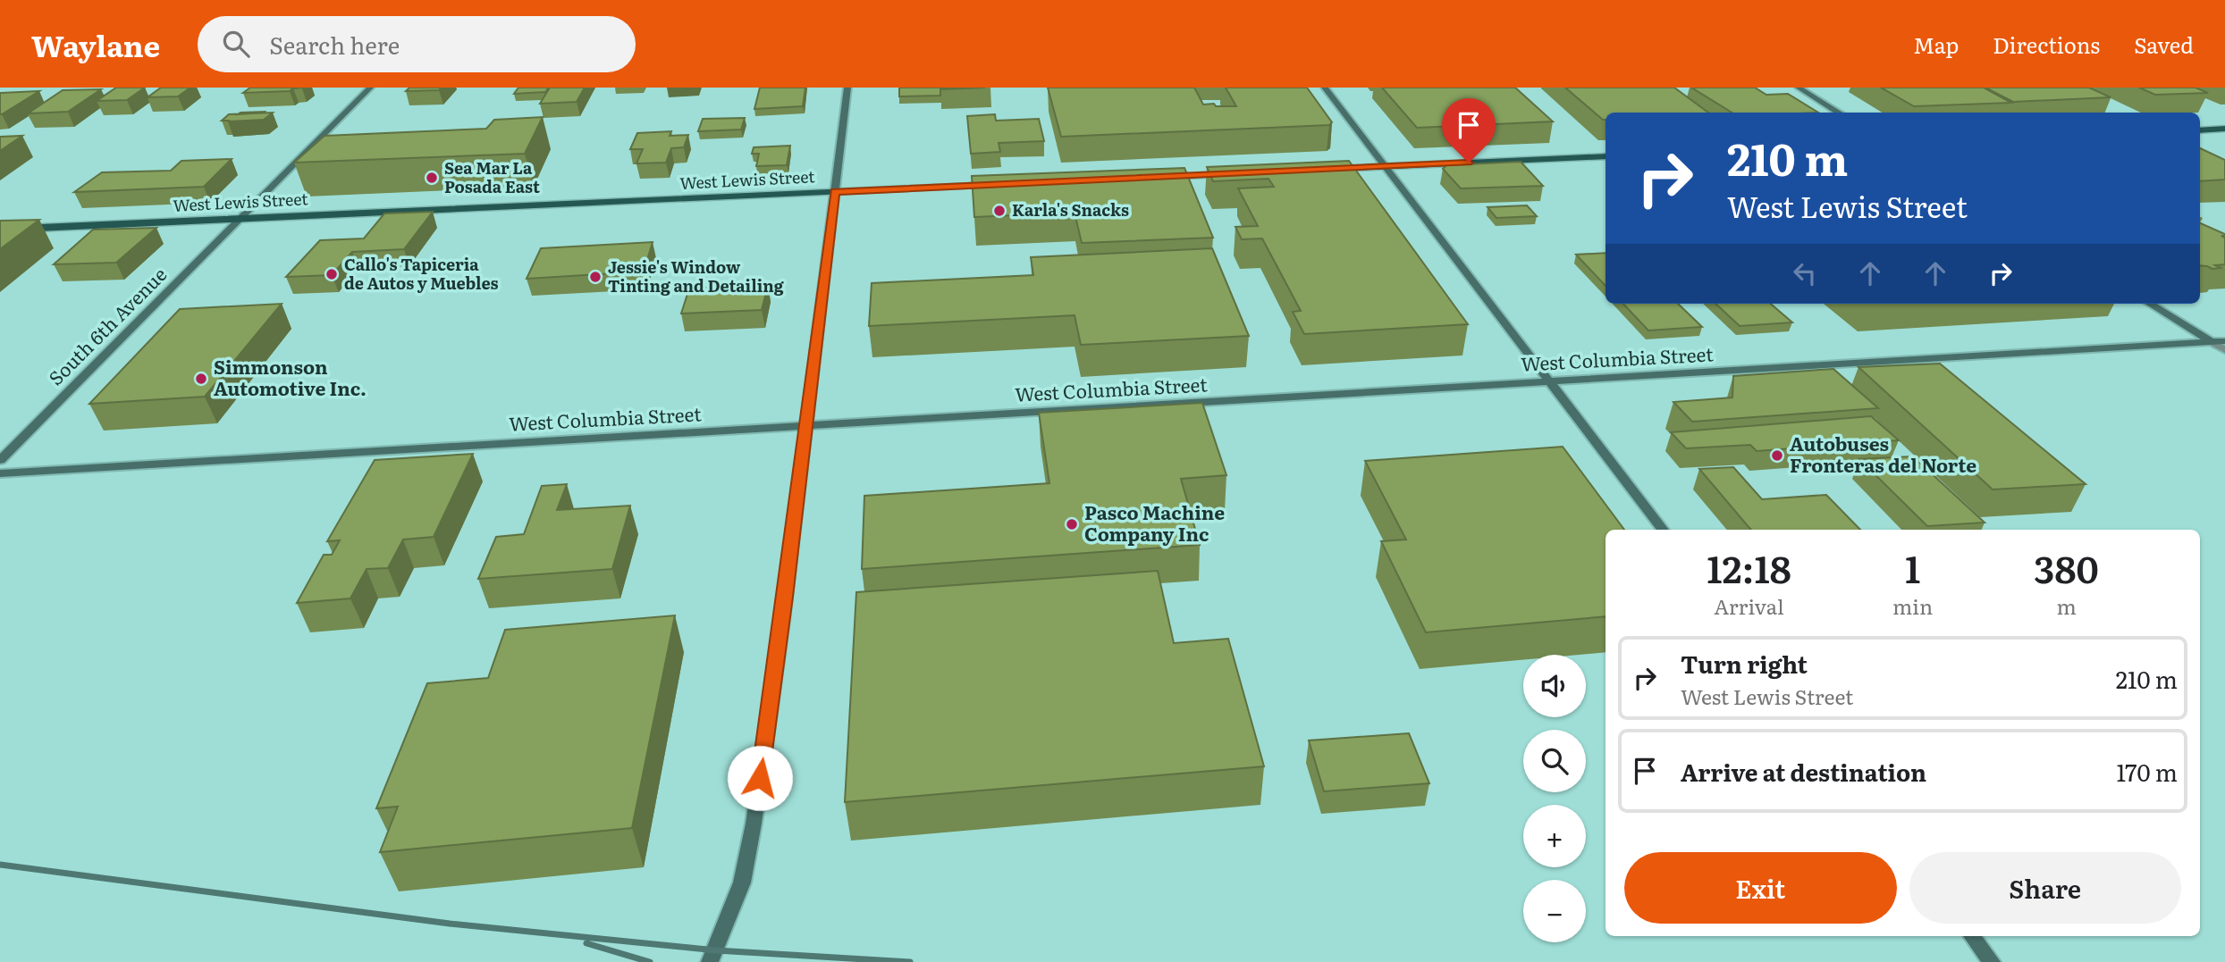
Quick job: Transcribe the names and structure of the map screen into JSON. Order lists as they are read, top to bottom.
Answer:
{
  "streets": {
    "main road": ["West Lewis Street"],
    "street": ["South 6th Avenue", "West Columbia Street"]
  },
  "crossings": [
    ["West Lewis Street", "South 6th Avenue"]
  ],
  "places": [
    "Sea Mar La Posada East",
    "Karla's Snacks",
    "Callo's Tapiceria de Autos y Muebles",
    "Jessie's Window Tinting and Detailing",
    "Simmonson Automotive Inc.",
    "Autobuses Fronteras del Norte",
    "Pasco Machine Company Inc"
  ],
  "page": {
    "header": "Waylane",
    "search": "Search here",
    "nav": ["Map", "Directions", "Saved"],
    "turn": ["210 m", "West Lewis Street"],
    "eta": [
      "12:18",
      "Arrival",
      "1",
      "min",
      "380",
      "m"
    ],
    "list": [
      {
        "name": "Turn right",
        "note": "West Lewis Street",
        "value": "210 m"
      },
      {
        "name": "Arrive at destination",
        "value": "170 m"
      }
    ],
    "map_buttons": ["+", "−"],
    "buttons": ["Exit", "Share"]
  }
}
